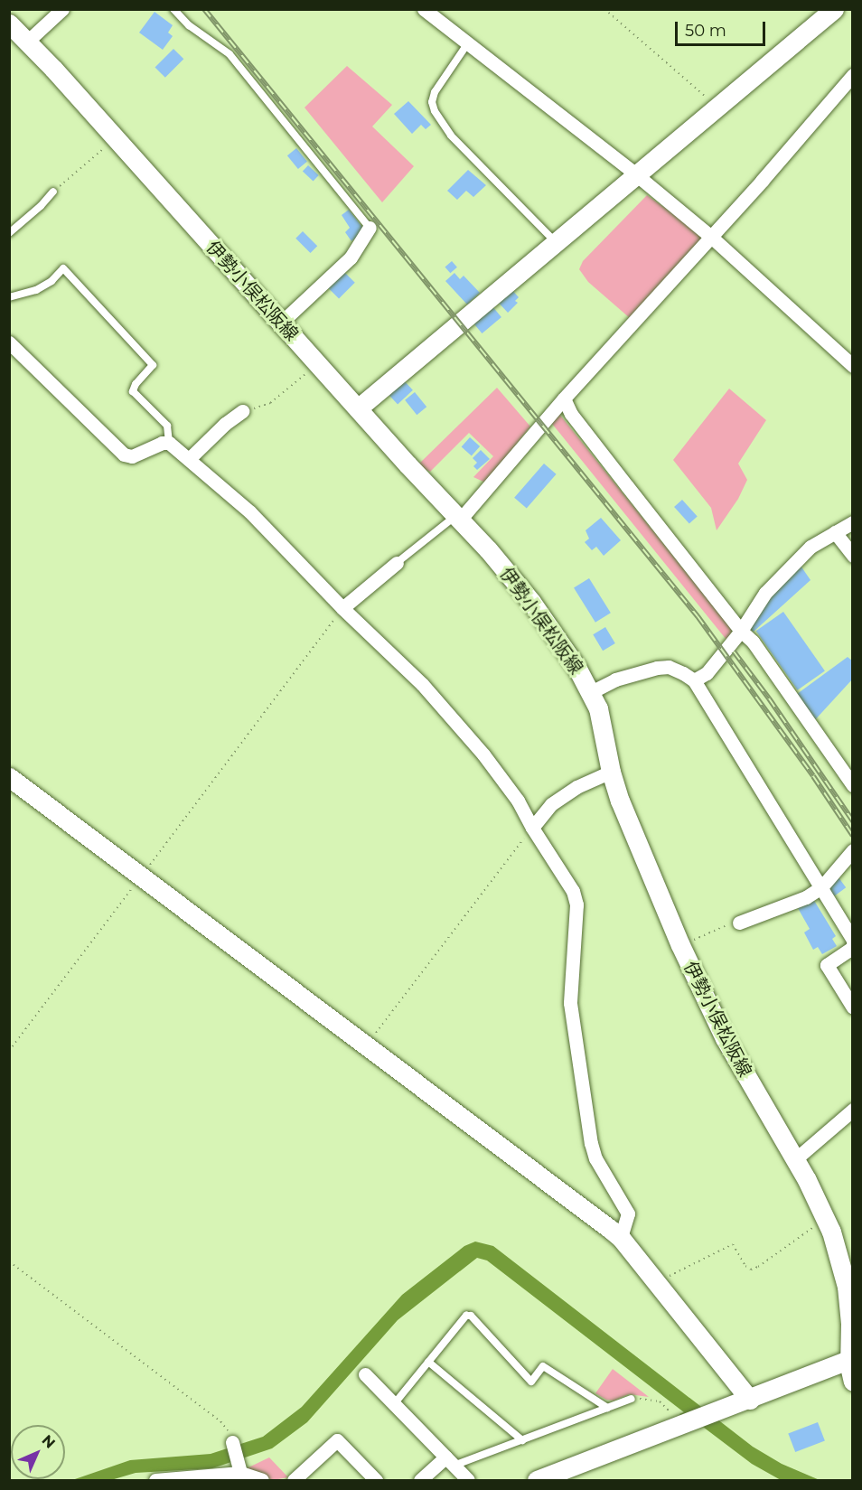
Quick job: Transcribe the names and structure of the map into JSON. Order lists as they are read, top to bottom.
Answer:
{
  "streets": {
    "street": ["伊勢小俣松阪線"]
  },
  "scale_bar": "50 m",
  "north": "top right"
}
